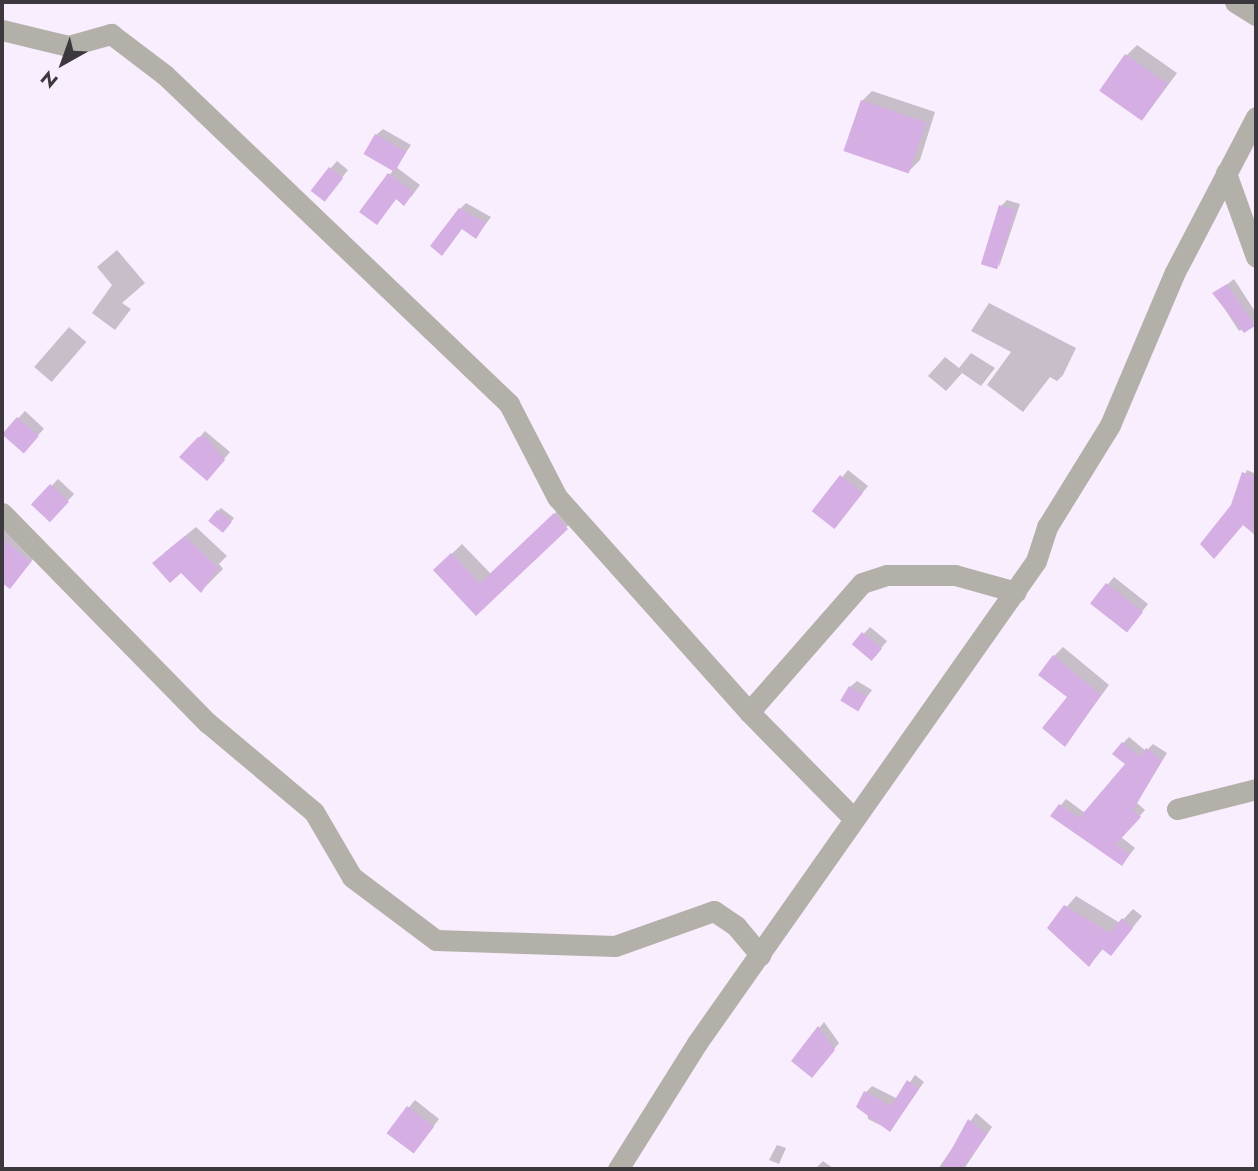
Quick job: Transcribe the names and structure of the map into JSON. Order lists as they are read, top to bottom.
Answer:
{
  "north": "bottom left"
}
